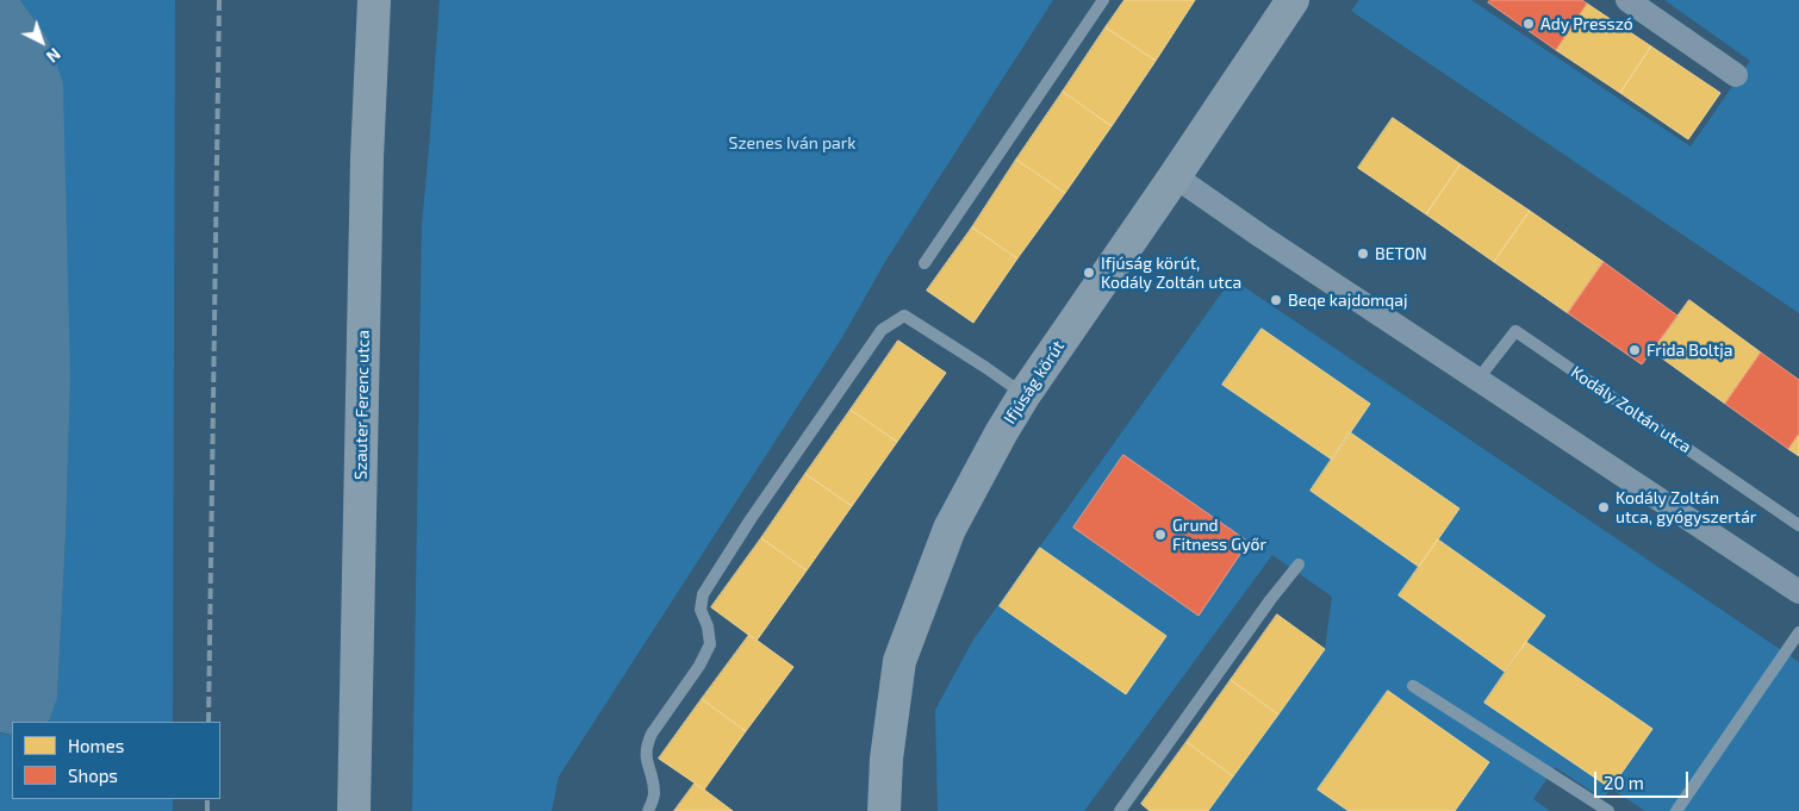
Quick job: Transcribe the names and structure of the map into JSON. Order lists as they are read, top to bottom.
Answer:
{
  "streets": {
    "street": ["Ifjúság körút", "Szauter Ferenc utca"],
    "lane": ["Kodály Zoltán utca"]
  },
  "parks": ["Szenes Iván park"],
  "places": [
    "Ady Presszó",
    "BETON",
    "Ifjúság körút, Kodály Zoltán utca",
    "Beqe kajdomqaj",
    "Frida Boltja",
    "Kodály Zoltán utca, gyógyszertár",
    "Grund Fitness Győr"
  ],
  "legend": ["Homes", "Shops"],
  "scale_bar": "20 m",
  "north": "bottom right"
}
